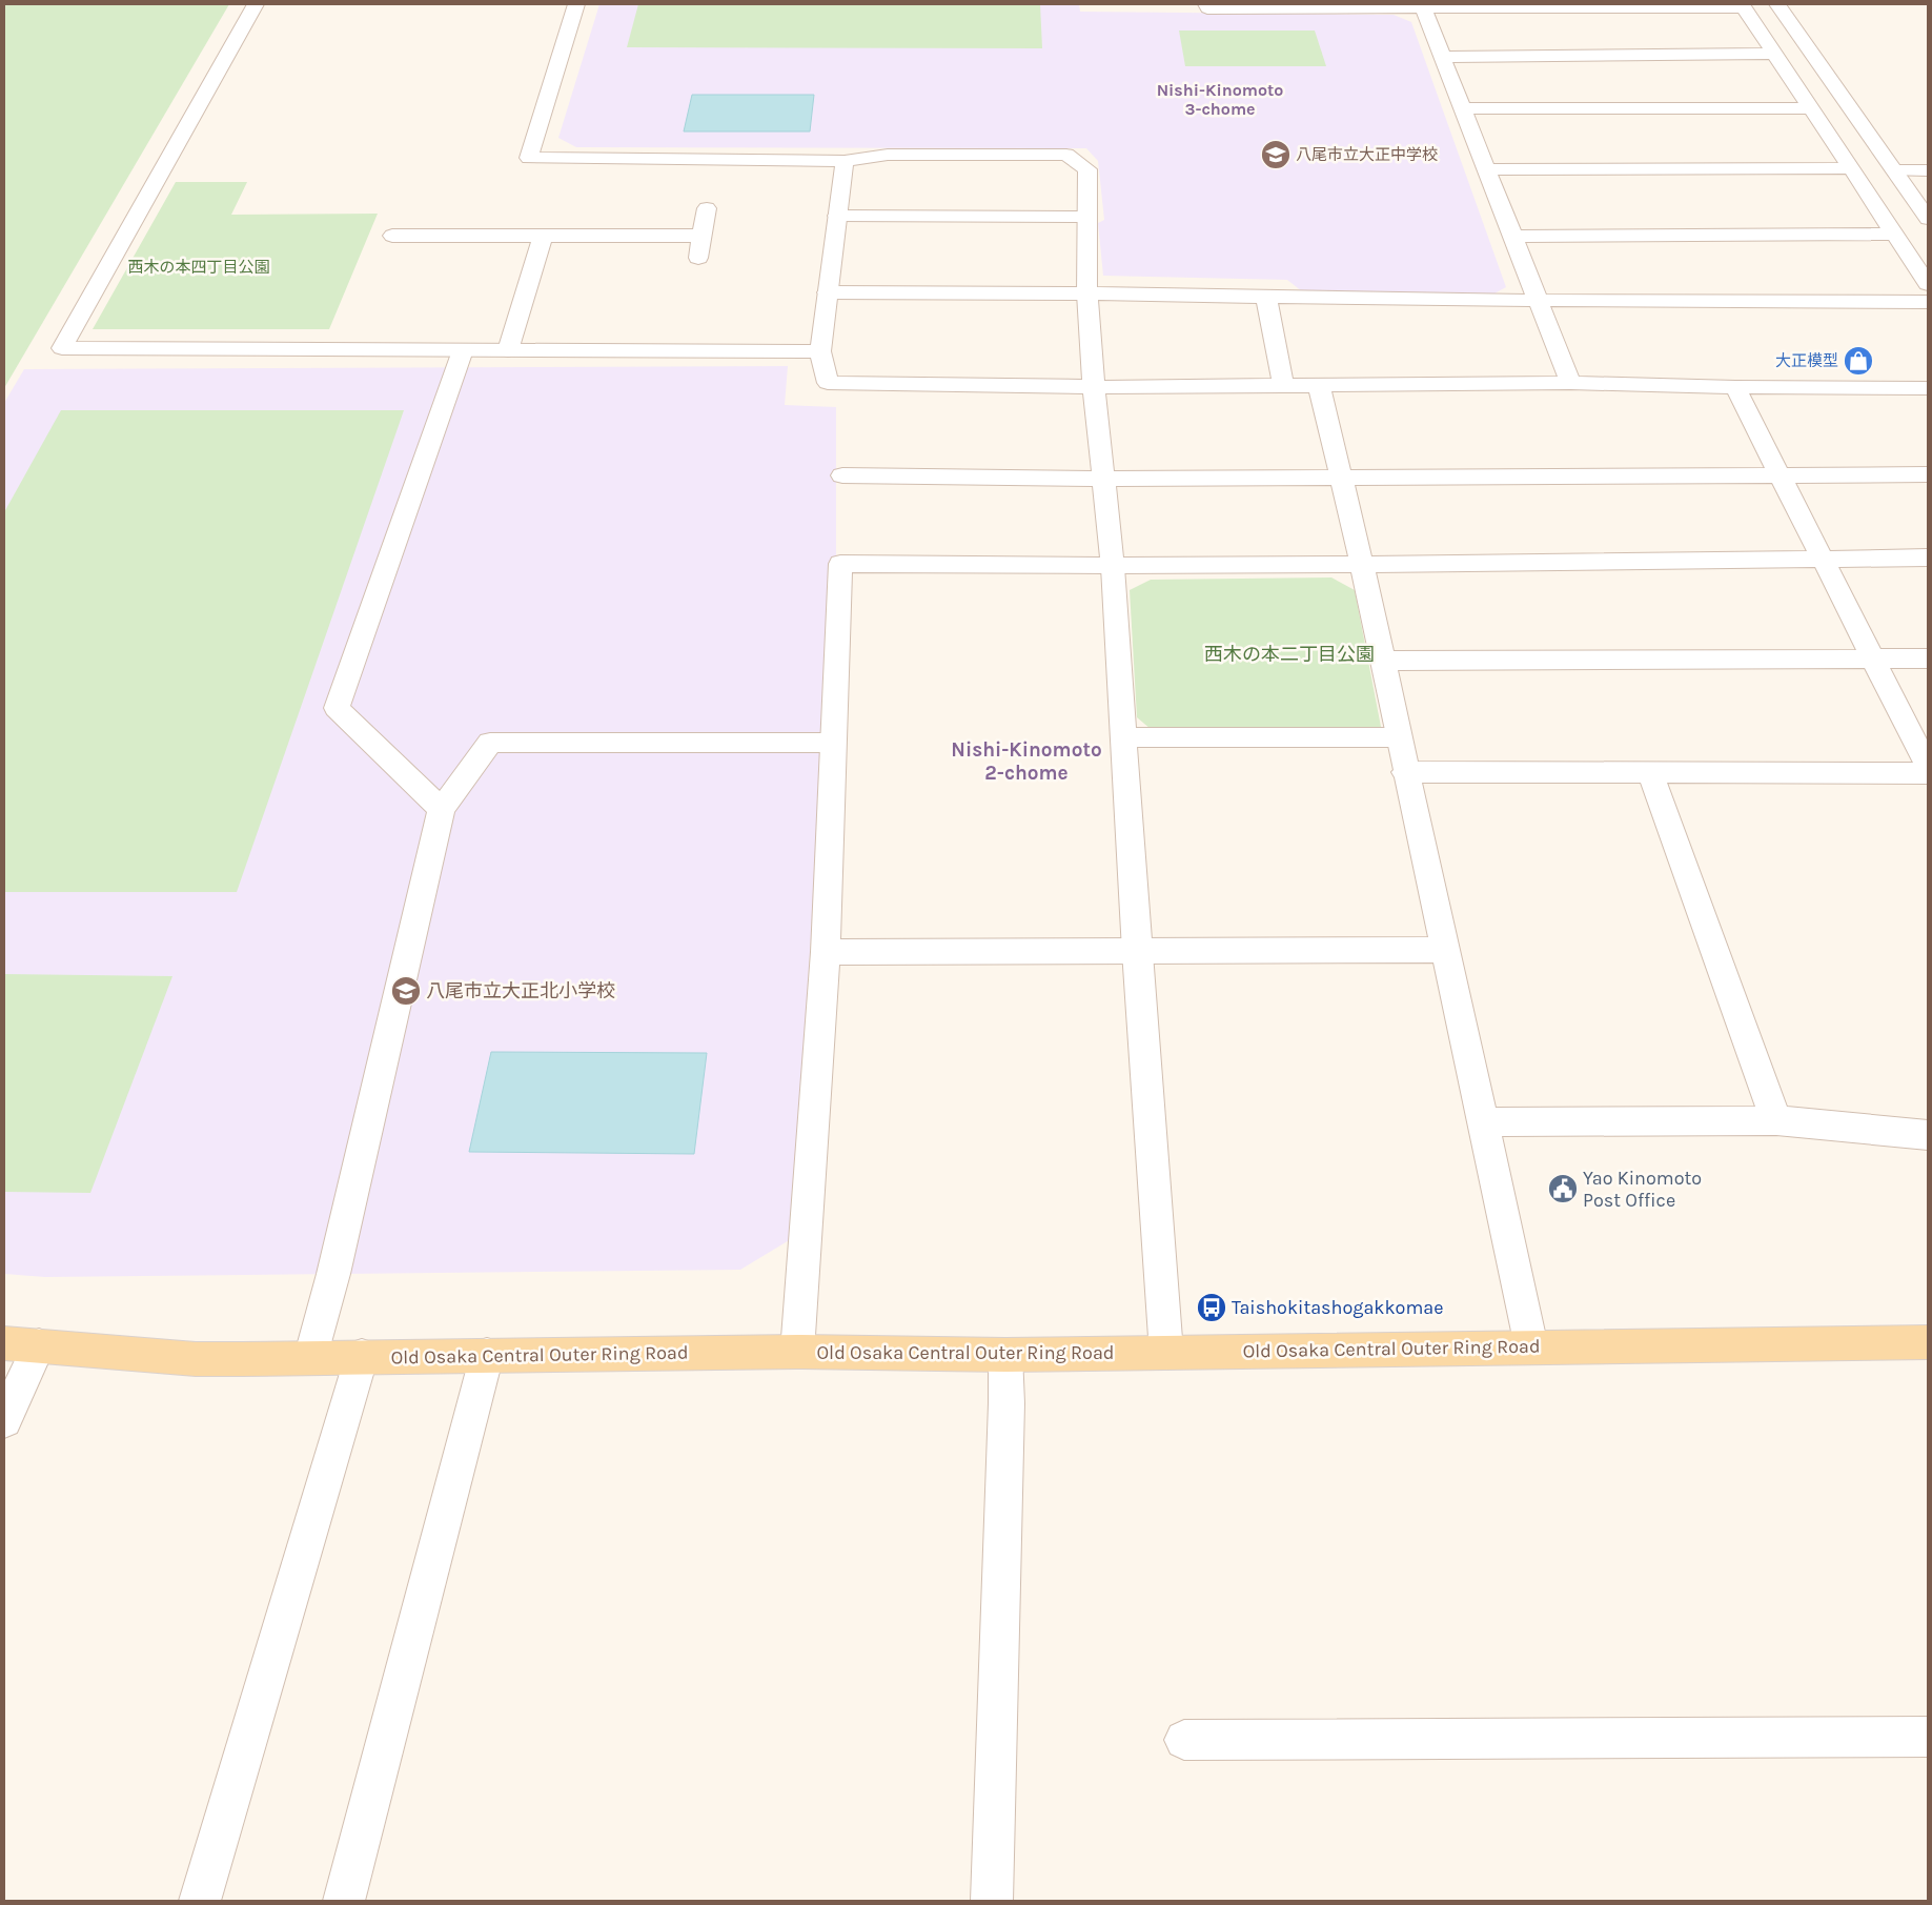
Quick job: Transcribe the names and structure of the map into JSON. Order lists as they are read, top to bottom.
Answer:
{
  "streets": {
    "main road": ["Old Osaka Central Outer Ring Road"]
  },
  "districts": ["Nishi-Kinomoto 3-chome", "Nishi-Kinomoto 2-chome"],
  "parks": ["西木の本四丁目公園", "西木の本二丁目公園"],
  "places": {
    "school or university": ["八尾市立大正中学校", "八尾市立大正北小学校"],
    "shop": ["大正模型"],
    "public building": ["Yao Kinomoto Post Office"],
    "bus stop": ["Taishokitashogakkomae"]
  }
}
